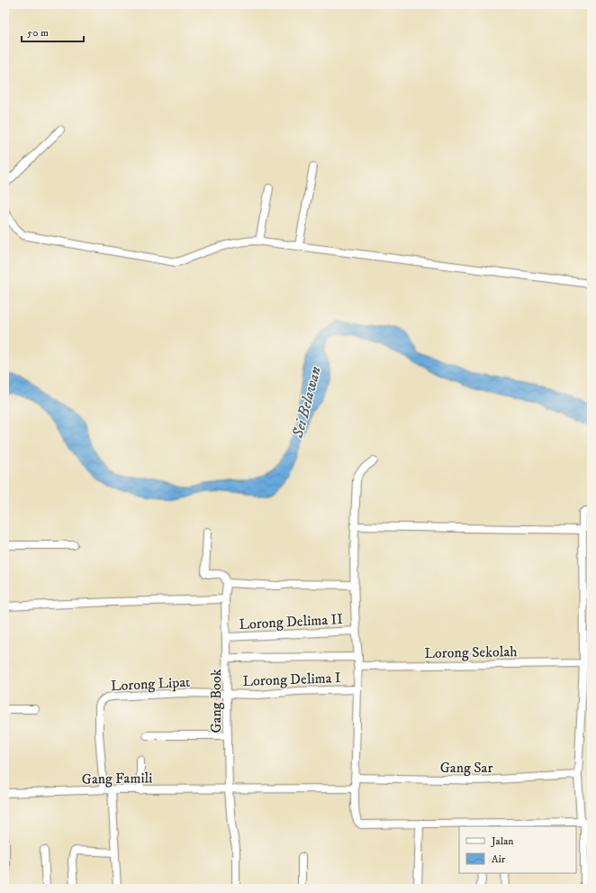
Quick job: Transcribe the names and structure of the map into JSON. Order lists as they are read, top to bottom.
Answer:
{
  "streets": {
    "street": [
      "Lorong Delima II",
      "Lorong Sekolah",
      "Lorong Delima I",
      "Lorong Lipat",
      "Gang Book",
      "Gang Sar",
      "Gang Famili"
    ]
  },
  "crossings": [
    ["Lorong Delima II", "Gang Book"],
    ["Lorong Delima I", "Lorong Lipat"],
    ["Lorong Delima I", "Gang Book"],
    ["Lorong Lipat", "Gang Book"],
    ["Lorong Lipat", "Gang Famili"],
    ["Gang Book", "Gang Famili"]
  ],
  "water": ["Sei Belawan"],
  "legend": ["Jalan", "Air"],
  "scale_bar": "50 m"
}
